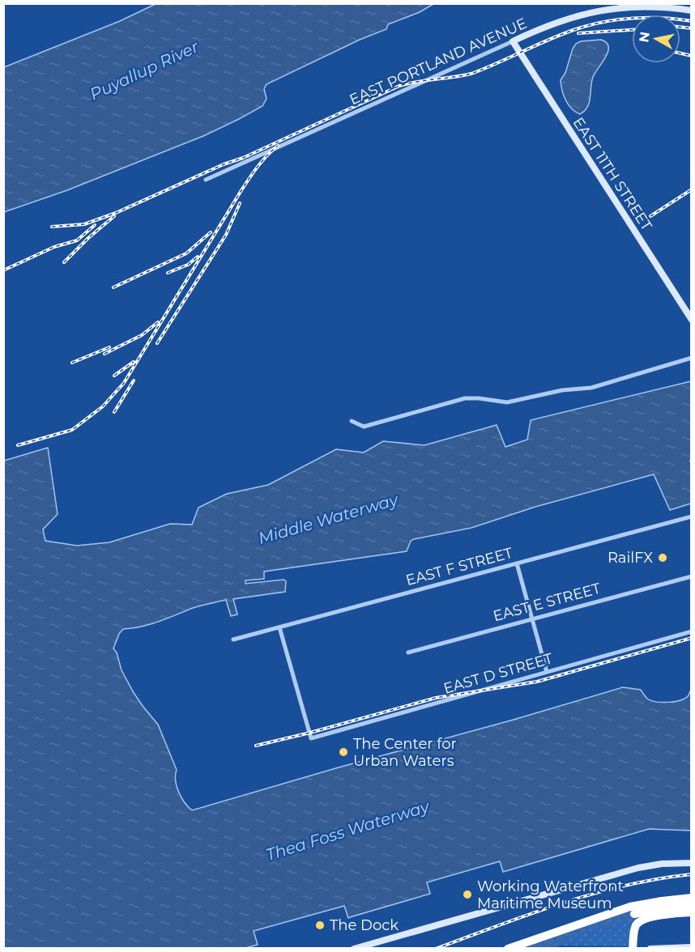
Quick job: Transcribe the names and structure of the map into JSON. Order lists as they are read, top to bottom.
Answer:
{
  "streets": {
    "street": [
      "EAST PORTLAND AVENUE",
      "EAST 11TH STREET",
      "EAST F STREET",
      "EAST E STREET",
      "EAST D STREET"
    ]
  },
  "crossings": [
    ["EAST PORTLAND AVENUE", "EAST 11TH STREET"],
    ["EAST F STREET", "EAST D STREET"]
  ],
  "water": ["Puyallup River", "Middle Waterway", "Thea Foss Waterway"],
  "places": [
    "RailFX",
    "The Center for Urban Waters",
    "Working Waterfront Maritime Museum",
    "The Dock"
  ],
  "north": "left"
}
